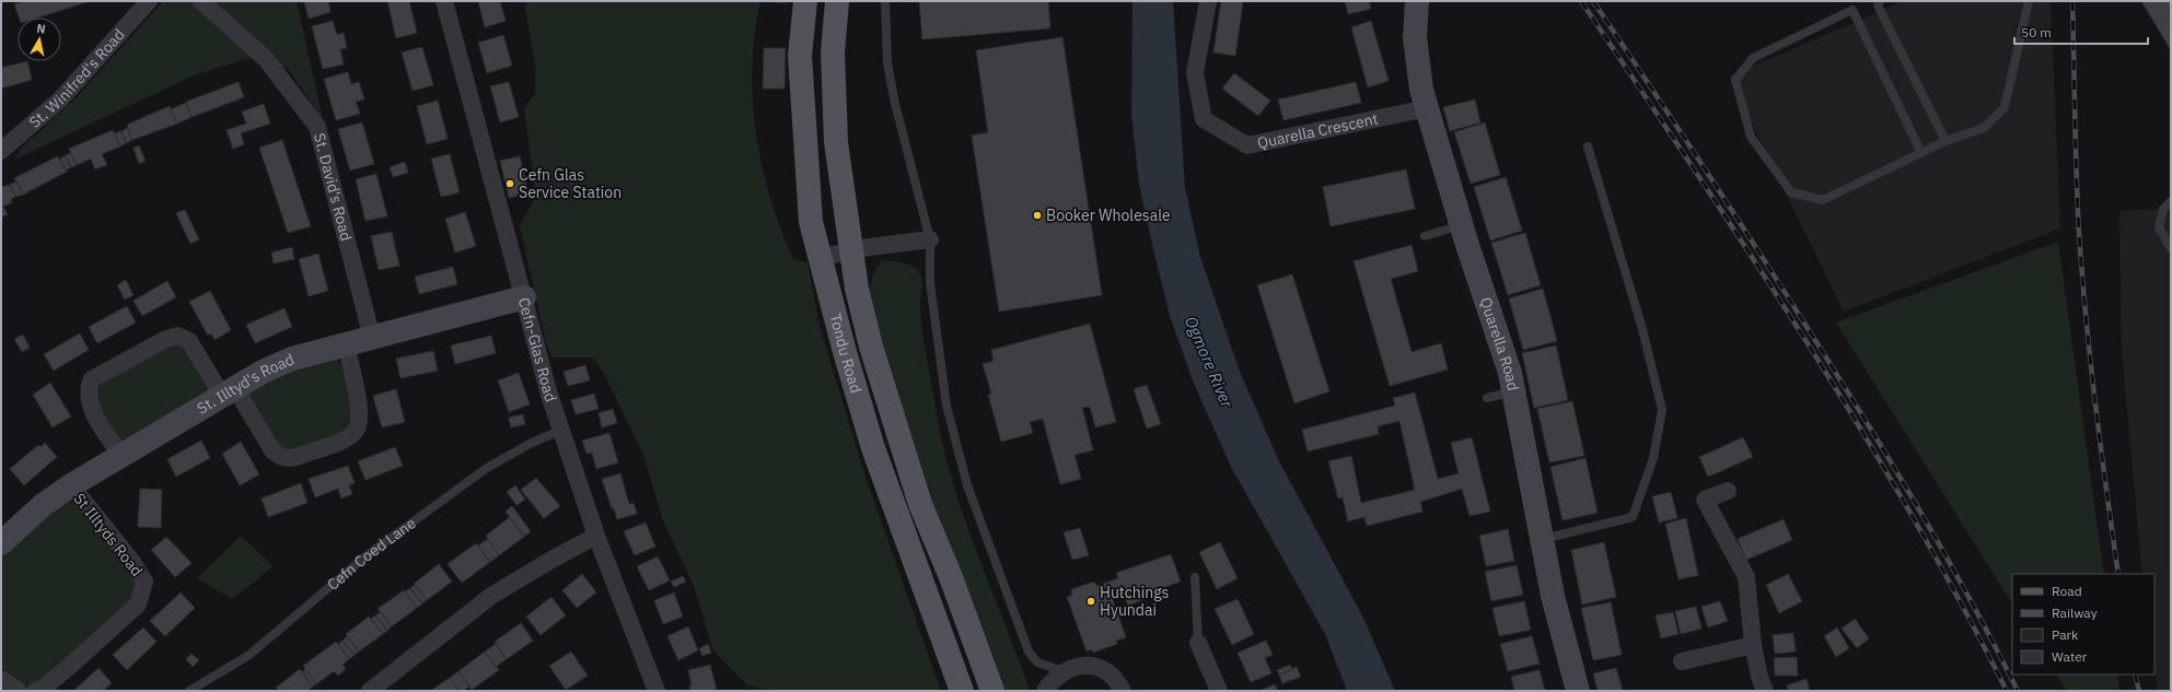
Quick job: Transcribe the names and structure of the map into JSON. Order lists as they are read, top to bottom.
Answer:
{
  "streets": {
    "main road": ["Tondu Road"],
    "street": [
      "St. Winifred's Road",
      "Quarella Crescent",
      "St. David's Road",
      "Quarella Road",
      "Cefn-Glas Road",
      "St. Illtyd's Road",
      "St Illtyds Road"
    ],
    "lane": ["Cefn Coed Lane"]
  },
  "crossings": [
    ["Quarella Crescent", "Quarella Road"],
    ["St. David's Road", "St. Illtyd's Road"],
    ["Cefn-Glas Road", "St. Illtyd's Road"],
    ["Cefn-Glas Road", "Cefn Coed Lane"],
    ["St. Illtyd's Road", "St Illtyds Road"]
  ],
  "water": ["Ogmore River"],
  "places": ["Cefn Glas Service Station", "Booker Wholesale", "Hutchings Hyundai"],
  "legend": [
    "Road",
    "Railway",
    "Park",
    "Water"
  ],
  "scale_bar": "50 m",
  "north": "top"
}
